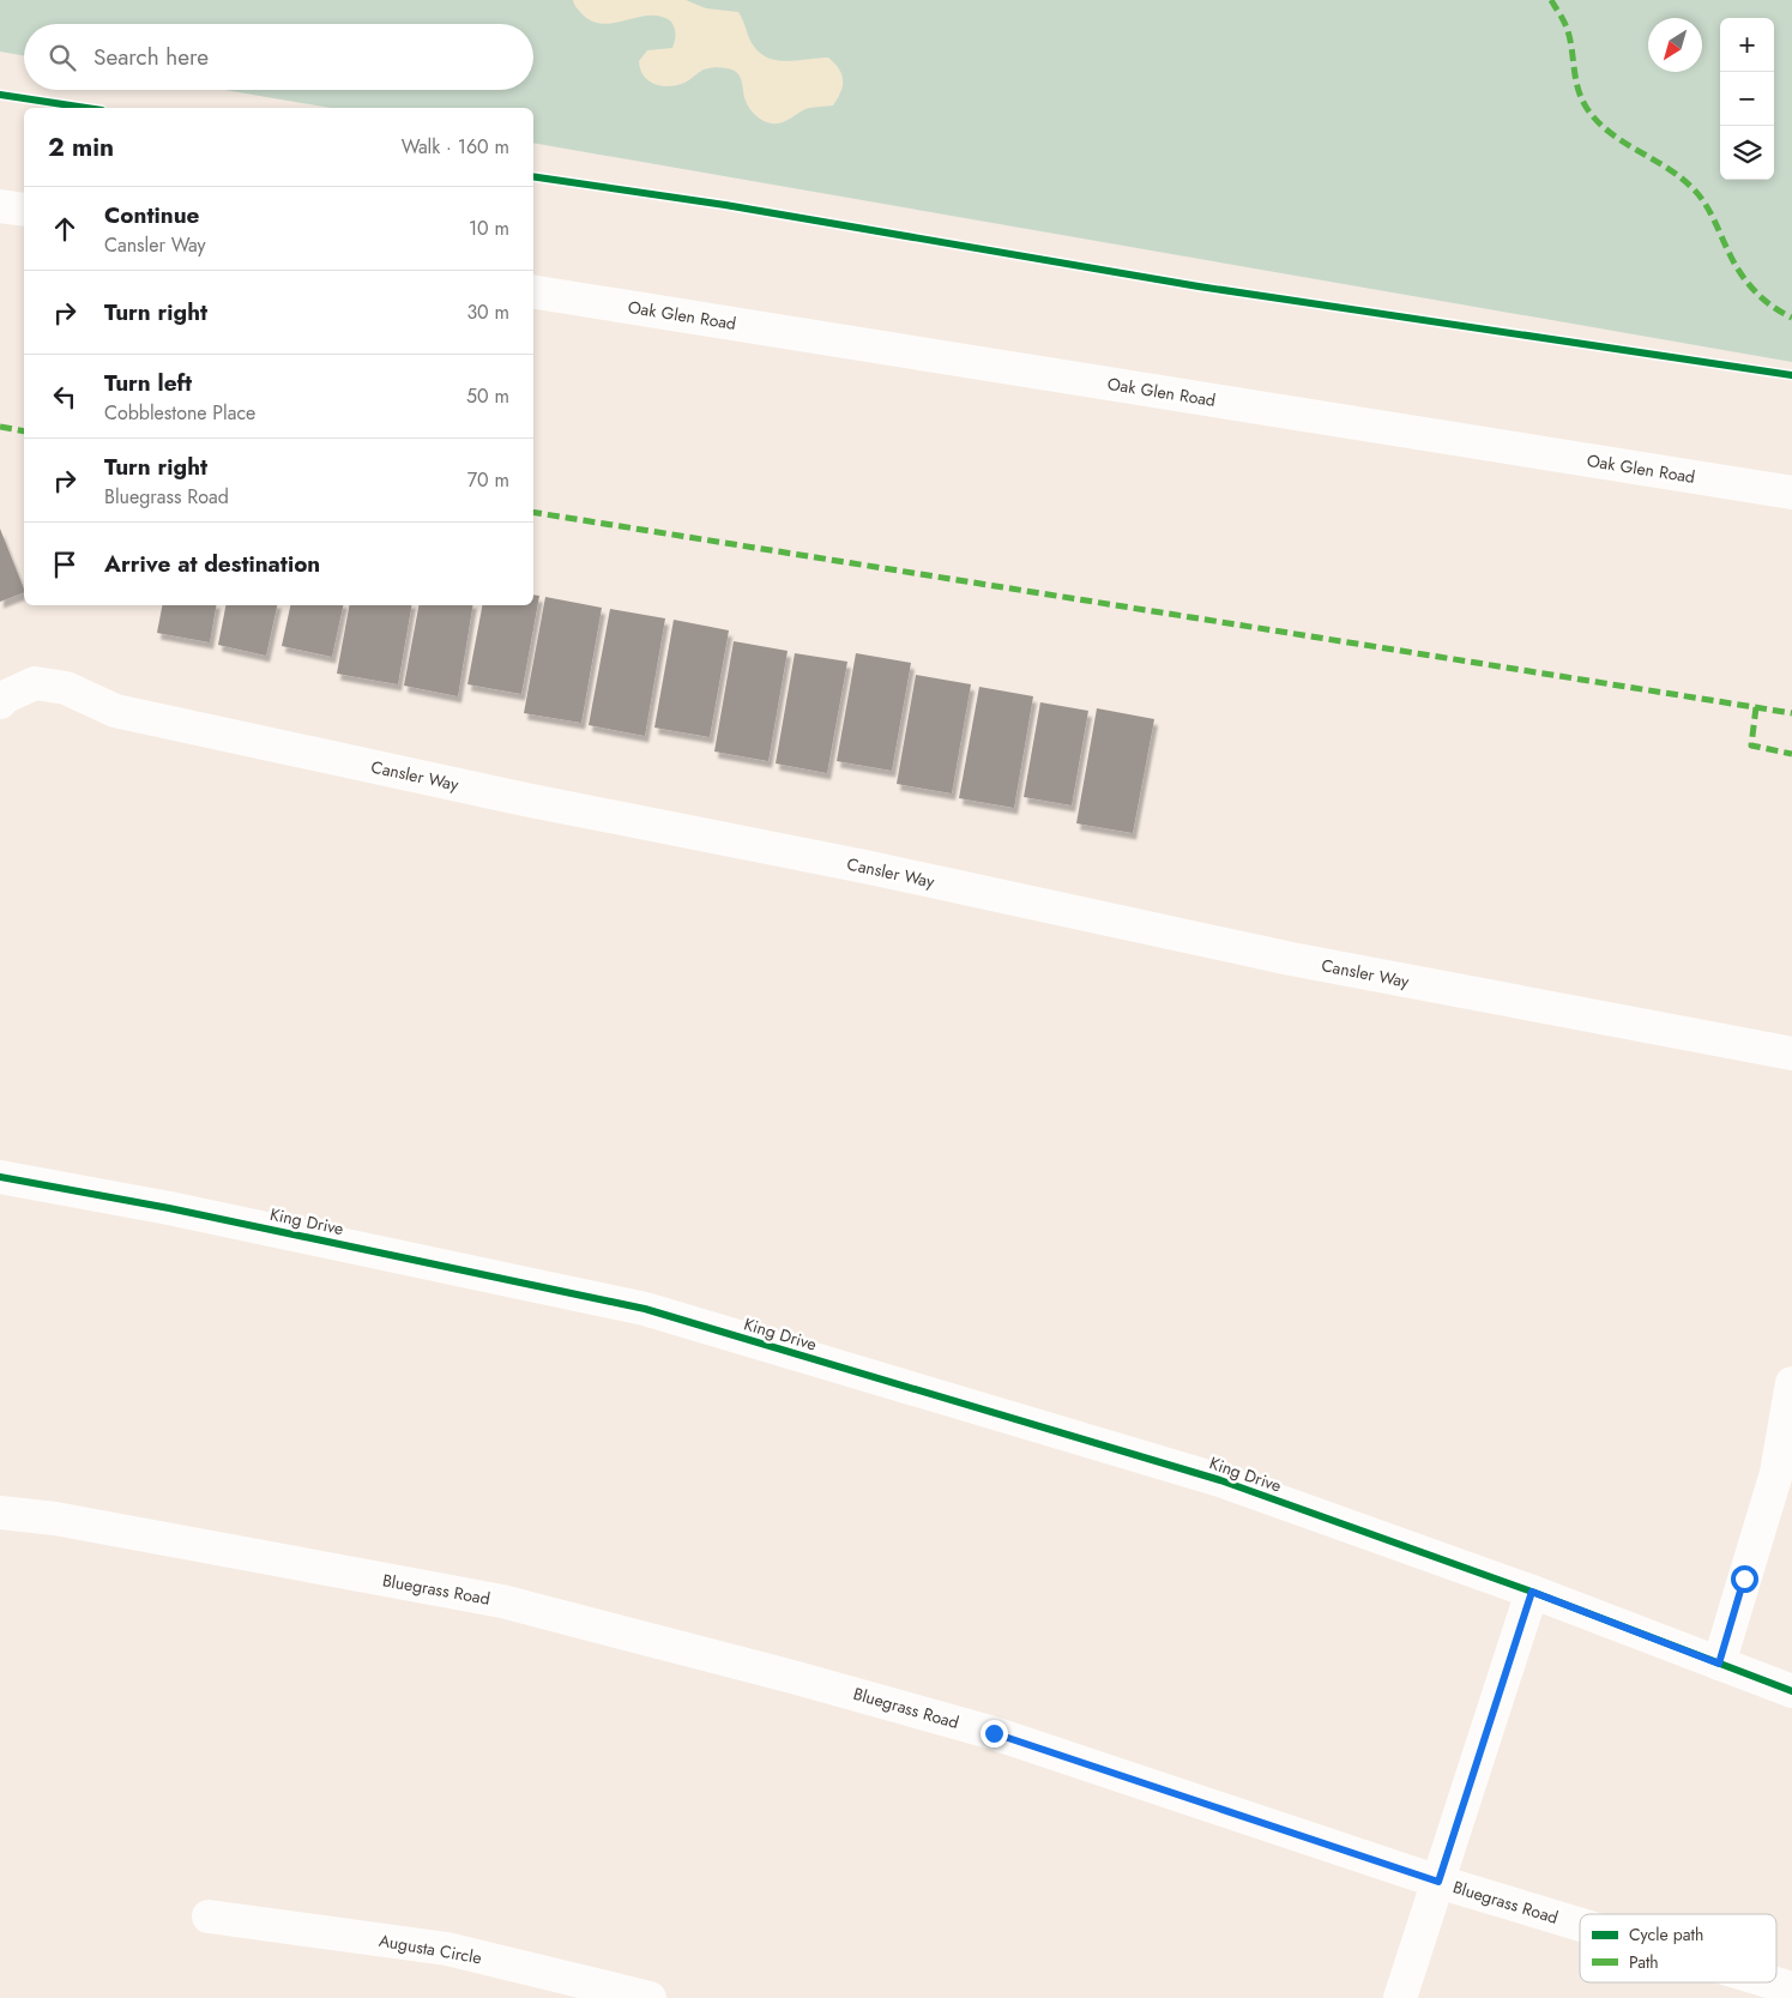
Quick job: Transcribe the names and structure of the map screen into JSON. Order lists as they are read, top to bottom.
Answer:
{
  "streets": {
    "street": [
      "Oak Glen Road",
      "Cansler Way",
      "King Drive",
      "Bluegrass Road",
      "Augusta Circle"
    ]
  },
  "legend": ["Cycle path", "Path"],
  "north": "bottom left",
  "page": {
    "map_buttons": ["+", "−"],
    "search": "Search here",
    "heading": ["2 min", "Walk · 160 m"],
    "list": [
      ["Continue", "Cansler Way", "10 m"],
      ["Turn right", "30 m"],
      ["Turn left", "Cobblestone Place", "50 m"],
      ["Turn right", "Bluegrass Road", "70 m"],
      "Arrive at destination"
    ]
  }
}
